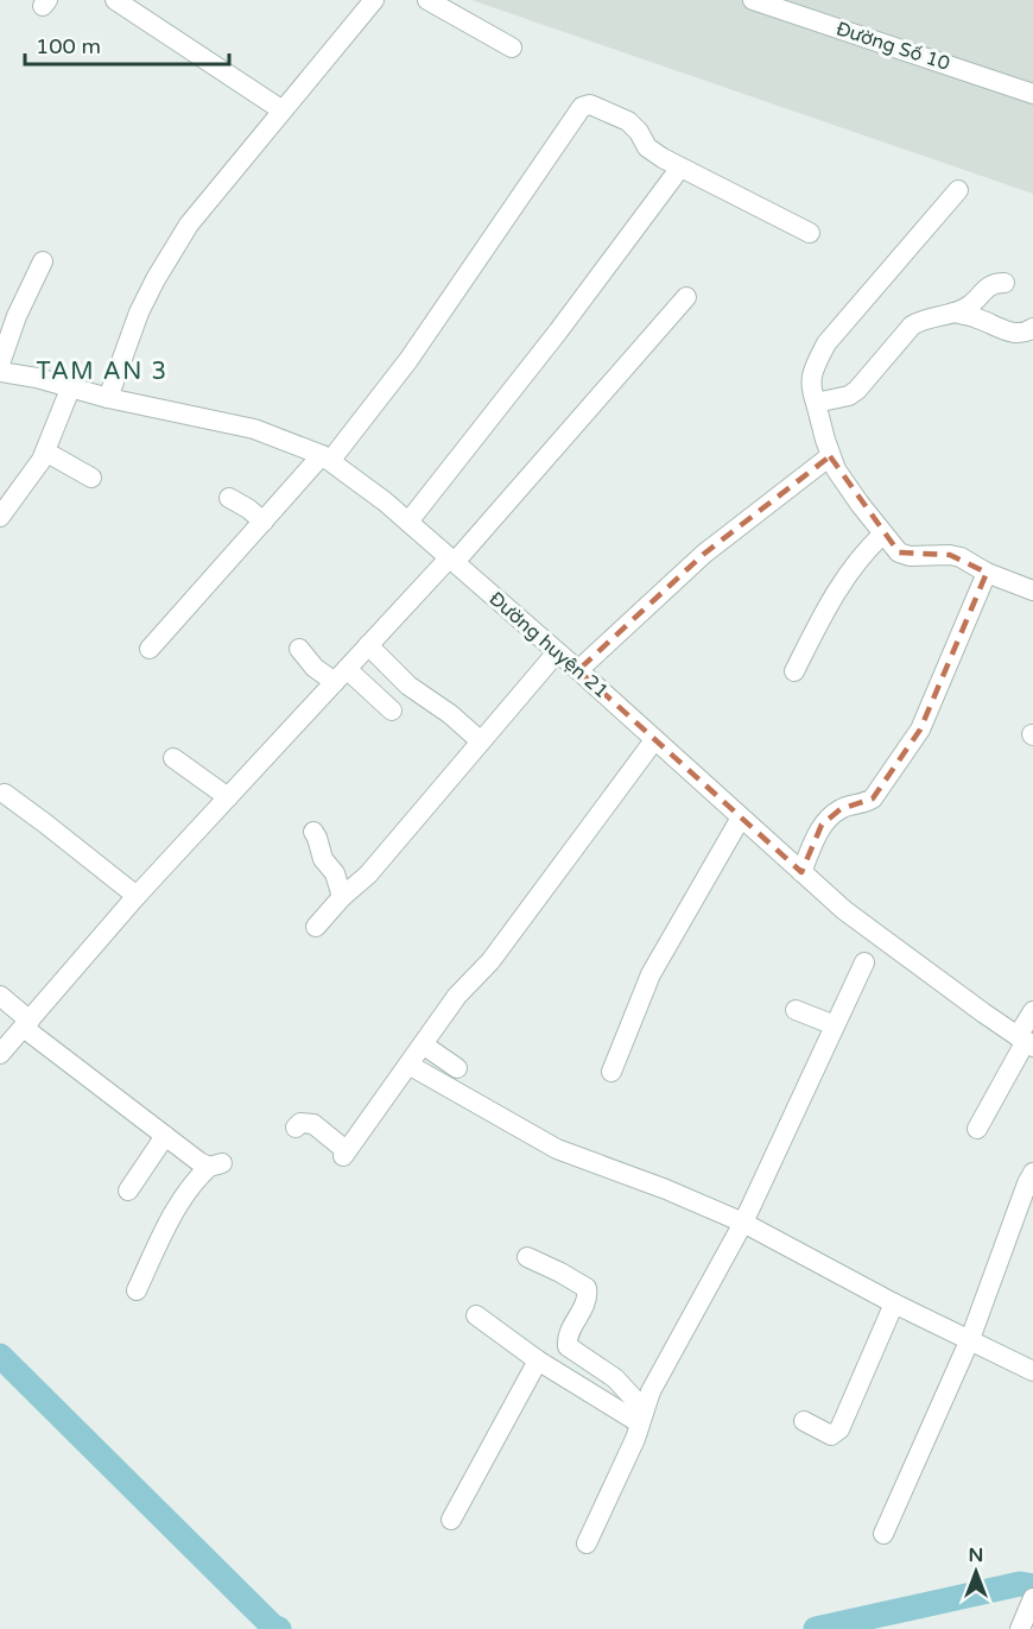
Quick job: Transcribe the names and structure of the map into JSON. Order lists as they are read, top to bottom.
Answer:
{
  "streets": {
    "street": ["Đường Số 10", "Đường huyện 21"]
  },
  "districts": ["TAM AN 3"],
  "scale_bar": "100 m",
  "north": "top"
}
